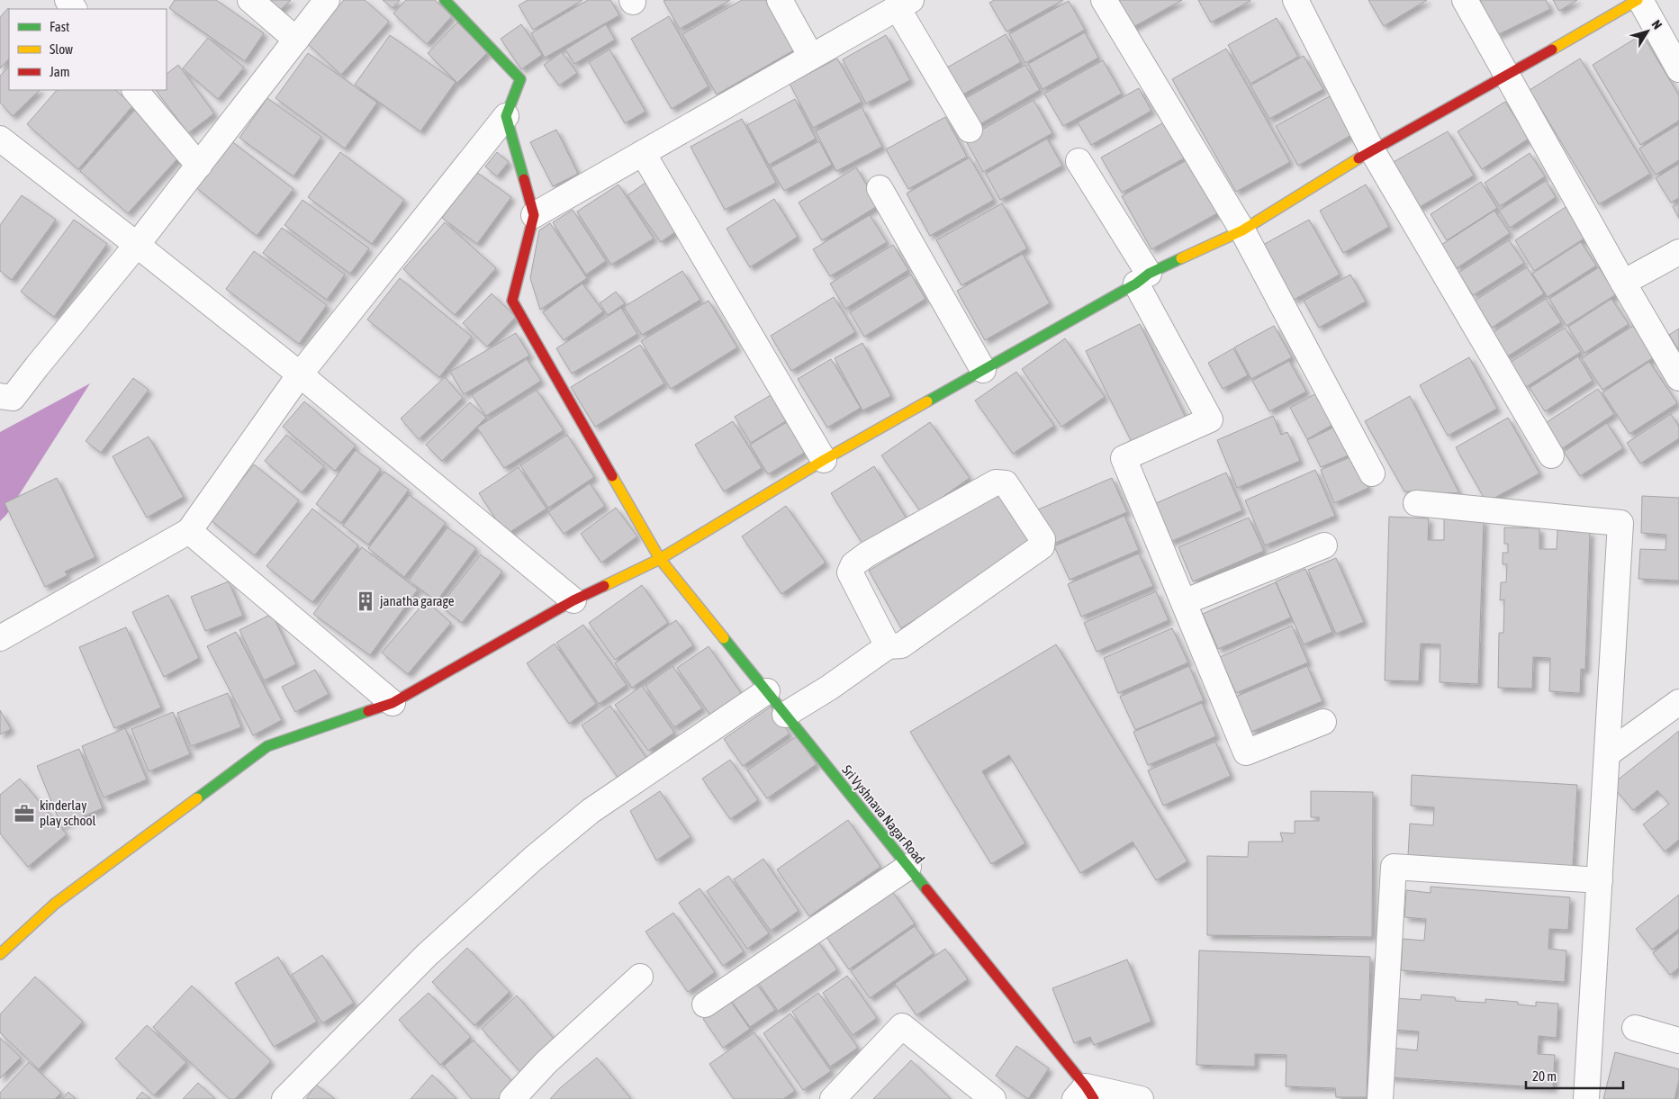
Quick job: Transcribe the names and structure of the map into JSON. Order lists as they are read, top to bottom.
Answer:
{
  "streets": {
    "street": ["Sri Vyshnava Nagar Road"]
  },
  "places": {
    "building": ["janatha garage"],
    "office": ["kinderlay play school"]
  },
  "legend": ["Fast", "Slow", "Jam"],
  "scale_bar": "20 m",
  "north": "top right"
}
